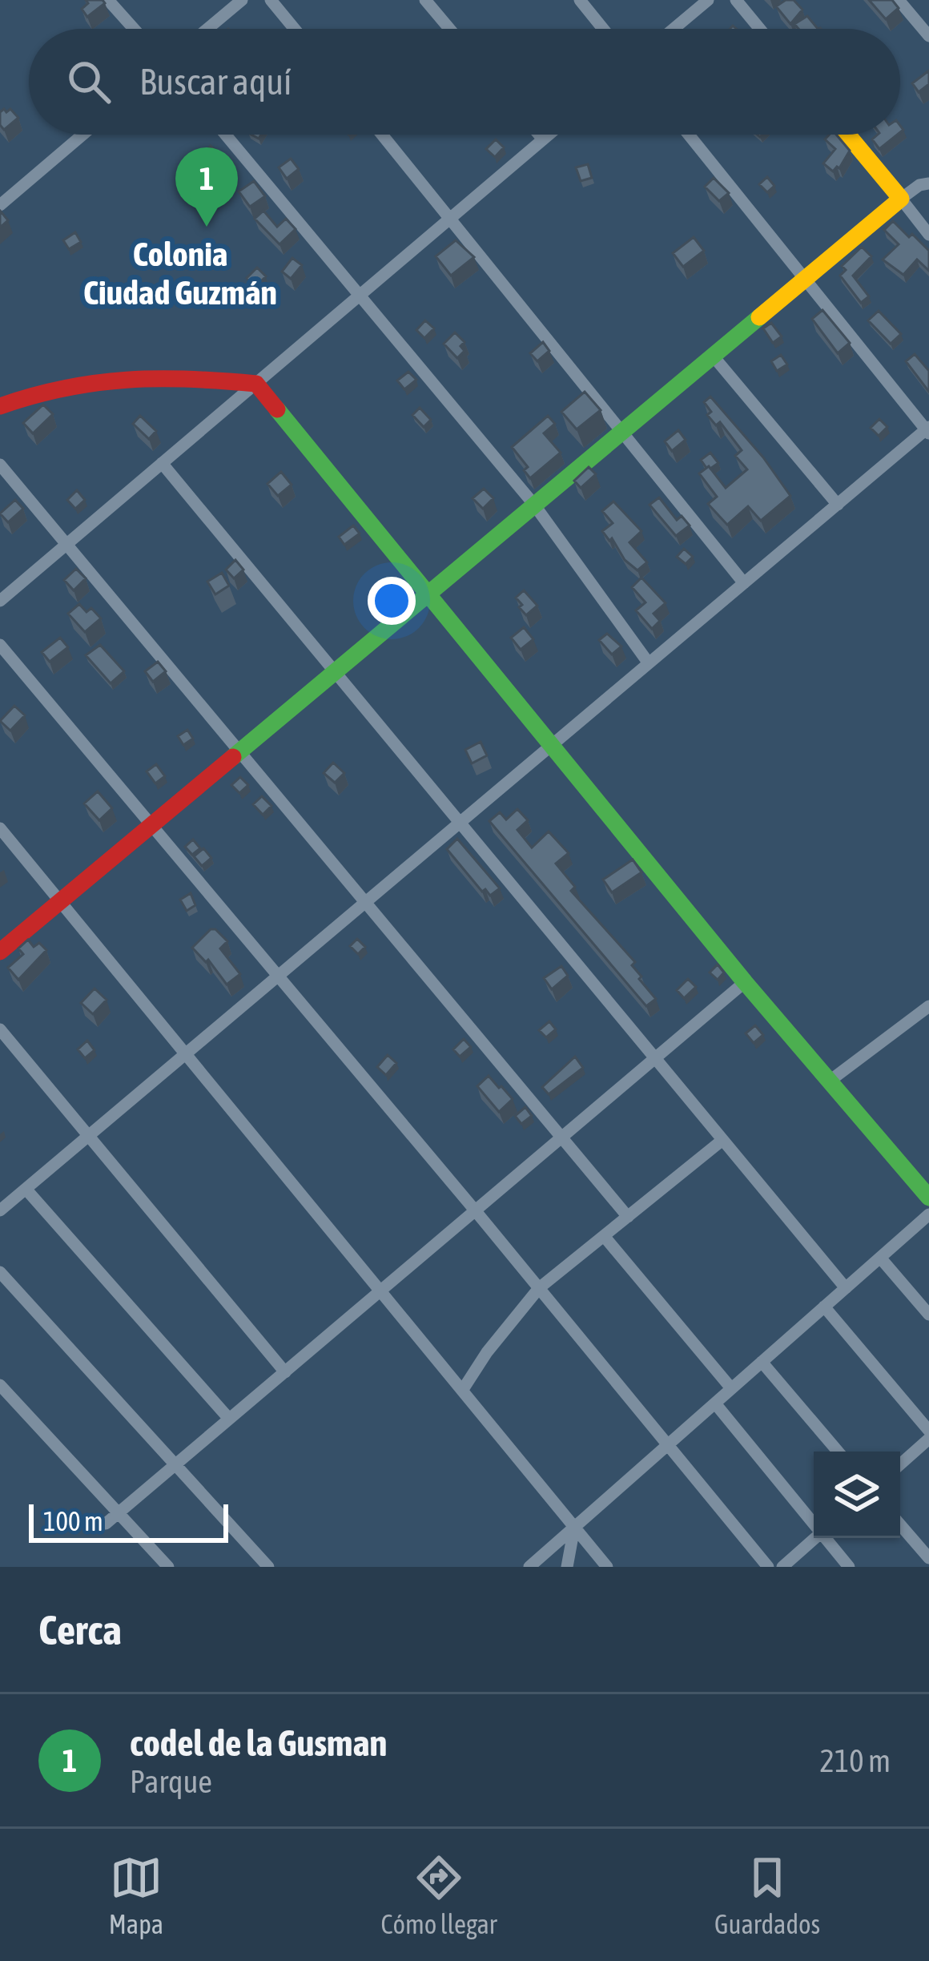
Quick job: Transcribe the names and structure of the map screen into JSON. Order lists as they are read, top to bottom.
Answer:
{
  "districts": ["Colonia Ciudad Guzmán"],
  "scale_bar": "100 m",
  "page": {
    "search": "Buscar aquí",
    "pins": "1",
    "scale": "100 m",
    "heading": "Cerca",
    "list": [
      {
        "mark": "1",
        "name": "codel de la Gusman",
        "note": "Parque",
        "value": "210 m"
      }
    ],
    "nav": ["Mapa", "Cómo llegar", "Guardados"]
  }
}
